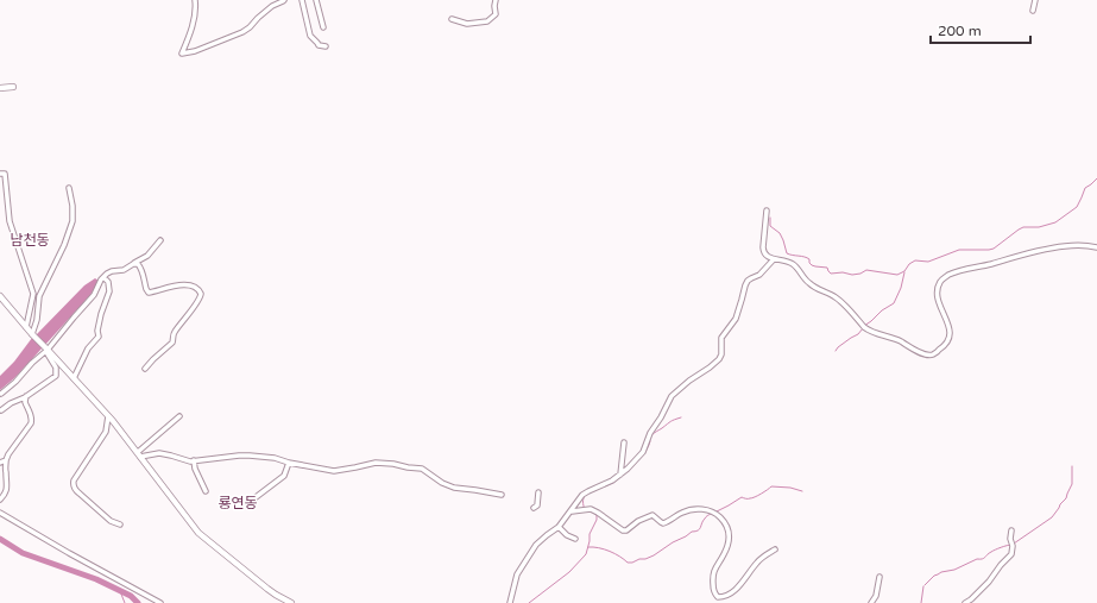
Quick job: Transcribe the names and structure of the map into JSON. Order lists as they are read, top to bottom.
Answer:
{
  "districts": ["남천동", "룡연동"],
  "scale_bar": "200 m"
}
